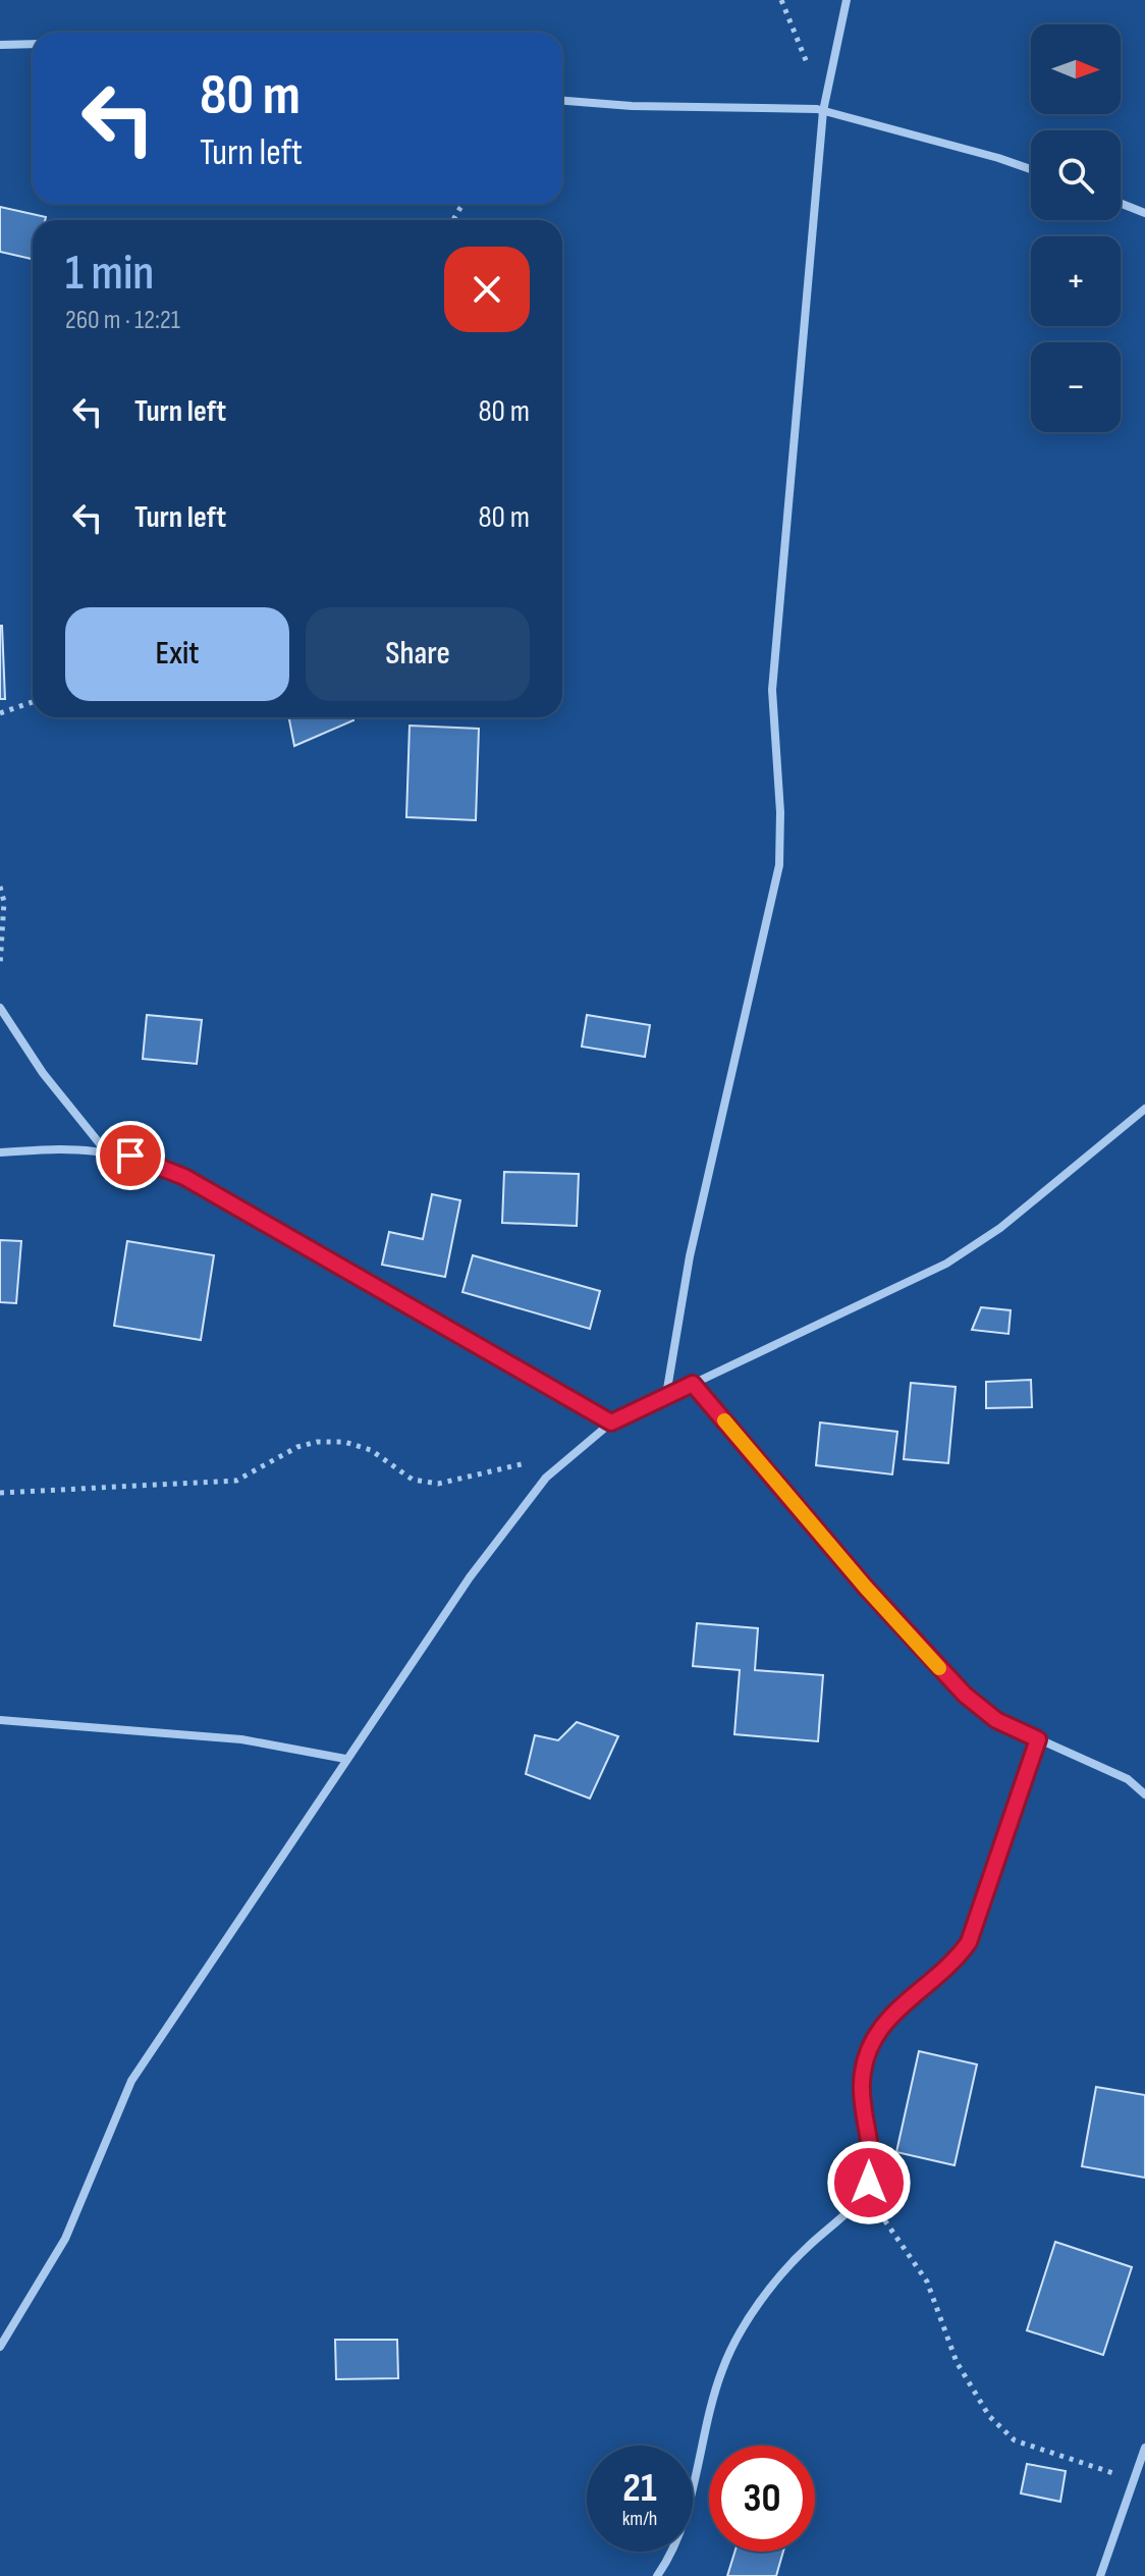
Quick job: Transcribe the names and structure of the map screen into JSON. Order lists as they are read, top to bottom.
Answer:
{
  "north": "right",
  "page": {
    "map_buttons": ["+", "−"],
    "turn": ["80 m", "Turn left"],
    "heading": ["1 min", "260 m · 12:21"],
    "list": [
      {
        "name": "Turn left",
        "value": "80 m"
      },
      {
        "name": "Turn left",
        "value": "80 m"
      }
    ],
    "buttons": ["Exit", "Share"],
    "speed": "21 km/h",
    "limit": "30"
  }
}
